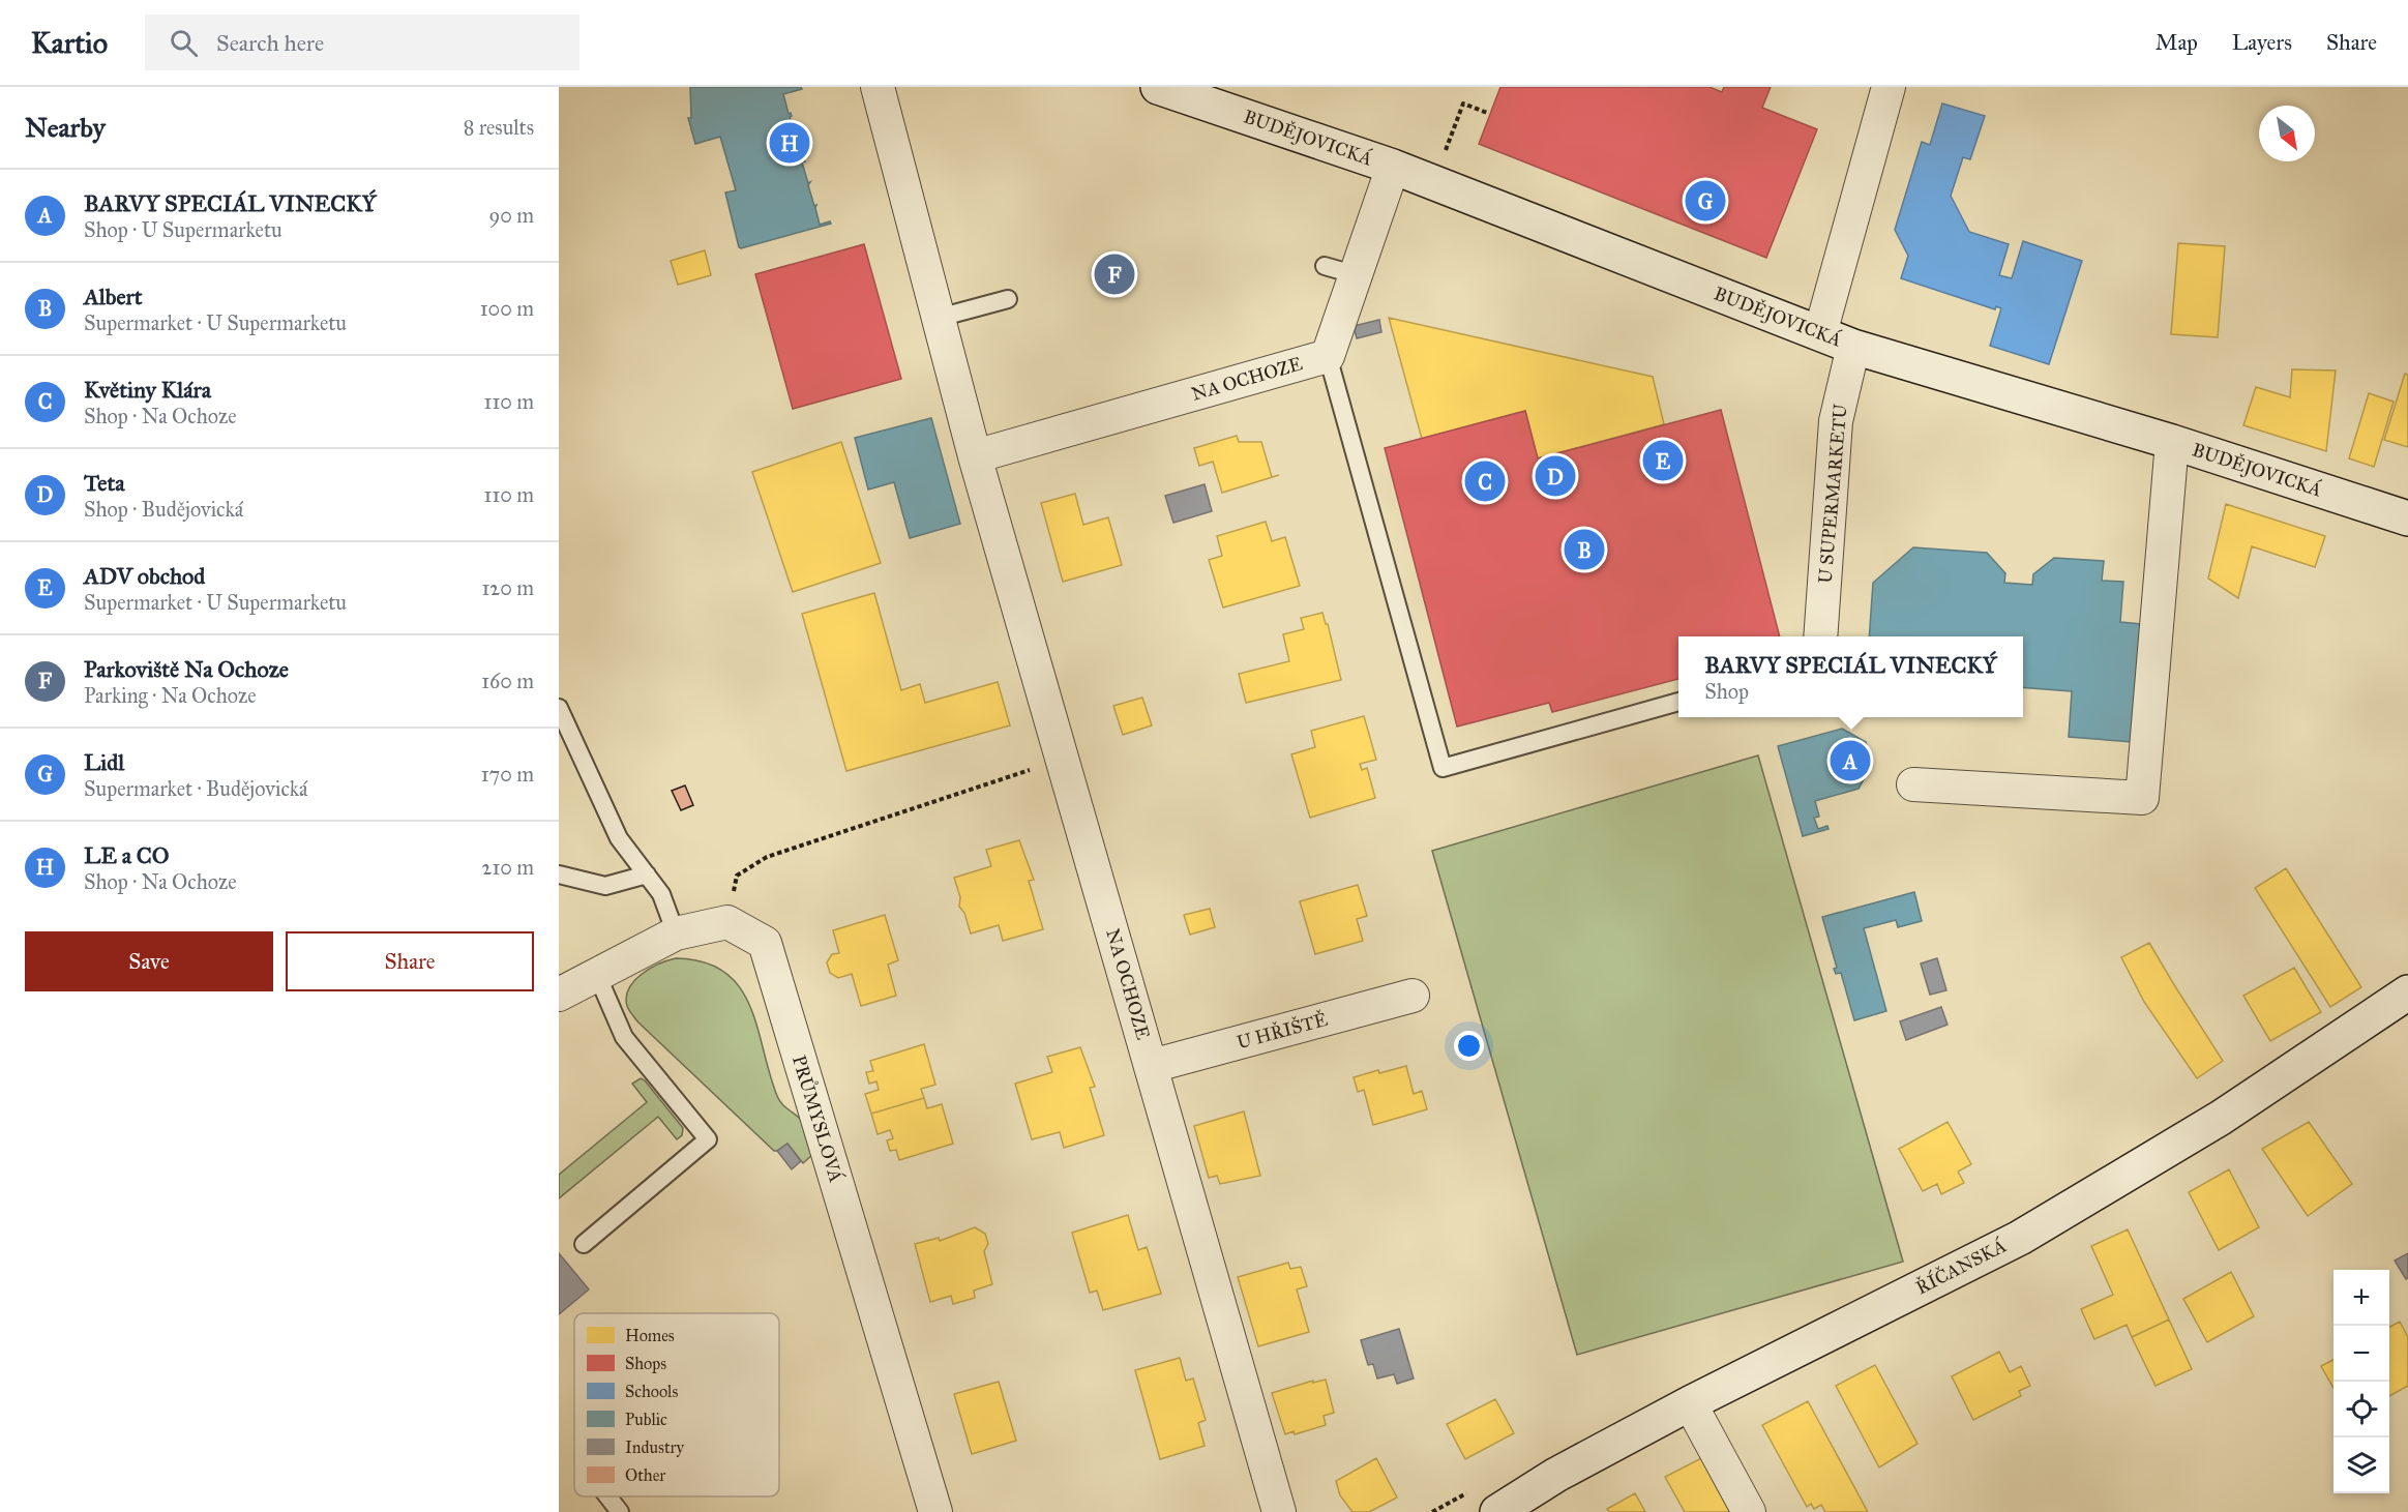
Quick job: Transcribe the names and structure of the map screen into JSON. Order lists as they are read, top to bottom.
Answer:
{
  "streets": {
    "main road": ["BUDĚJOVICKÁ", "ŘÍČANSKÁ"],
    "street": [
      "NA OCHOZE",
      "U SUPERMARKETU",
      "U HŘIŠTĚ",
      "PRŮMYSLOVÁ"
    ]
  },
  "crossings": [
    ["BUDĚJOVICKÁ", "NA OCHOZE"],
    ["BUDĚJOVICKÁ", "U SUPERMARKETU"],
    ["NA OCHOZE", "U HŘIŠTĚ"]
  ],
  "legend": [
    "Homes",
    "Shops",
    "Schools",
    "Public",
    "Industry",
    "Other"
  ],
  "north": "bottom right",
  "page": {
    "header": "Kartio",
    "search": "Search here",
    "nav": ["Map", "Layers", "Share"],
    "heading": ["Nearby", "8 results"],
    "pins": [
      "H",
      "G",
      "F",
      "E",
      "D",
      "C",
      "B",
      "A"
    ],
    "list": [
      {
        "mark": "A",
        "name": "BARVY SPECIÁL VINECKÝ",
        "note": "Shop · U Supermarketu",
        "value": "90 m"
      },
      {
        "mark": "B",
        "name": "Albert",
        "note": "Supermarket · U Supermarketu",
        "value": "100 m"
      },
      {
        "mark": "C",
        "name": "Květiny Klára",
        "note": "Shop · Na Ochoze",
        "value": "110 m"
      },
      {
        "mark": "D",
        "name": "Teta",
        "note": "Shop · Budějovická",
        "value": "110 m"
      },
      {
        "mark": "E",
        "name": "ADV obchod",
        "note": "Supermarket · U Supermarketu",
        "value": "120 m"
      },
      {
        "mark": "F",
        "name": "Parkoviště Na Ochoze",
        "note": "Parking · Na Ochoze",
        "value": "160 m"
      },
      {
        "mark": "G",
        "name": "Lidl",
        "note": "Supermarket · Budějovická",
        "value": "170 m"
      },
      {
        "mark": "H",
        "name": "LE a CO",
        "note": "Shop · Na Ochoze",
        "value": "210 m"
      }
    ],
    "popup": ["BARVY SPECIÁL VINECKÝ", "Shop"],
    "buttons": ["Save", "Share"],
    "map_buttons": ["+", "−"]
  }
}
